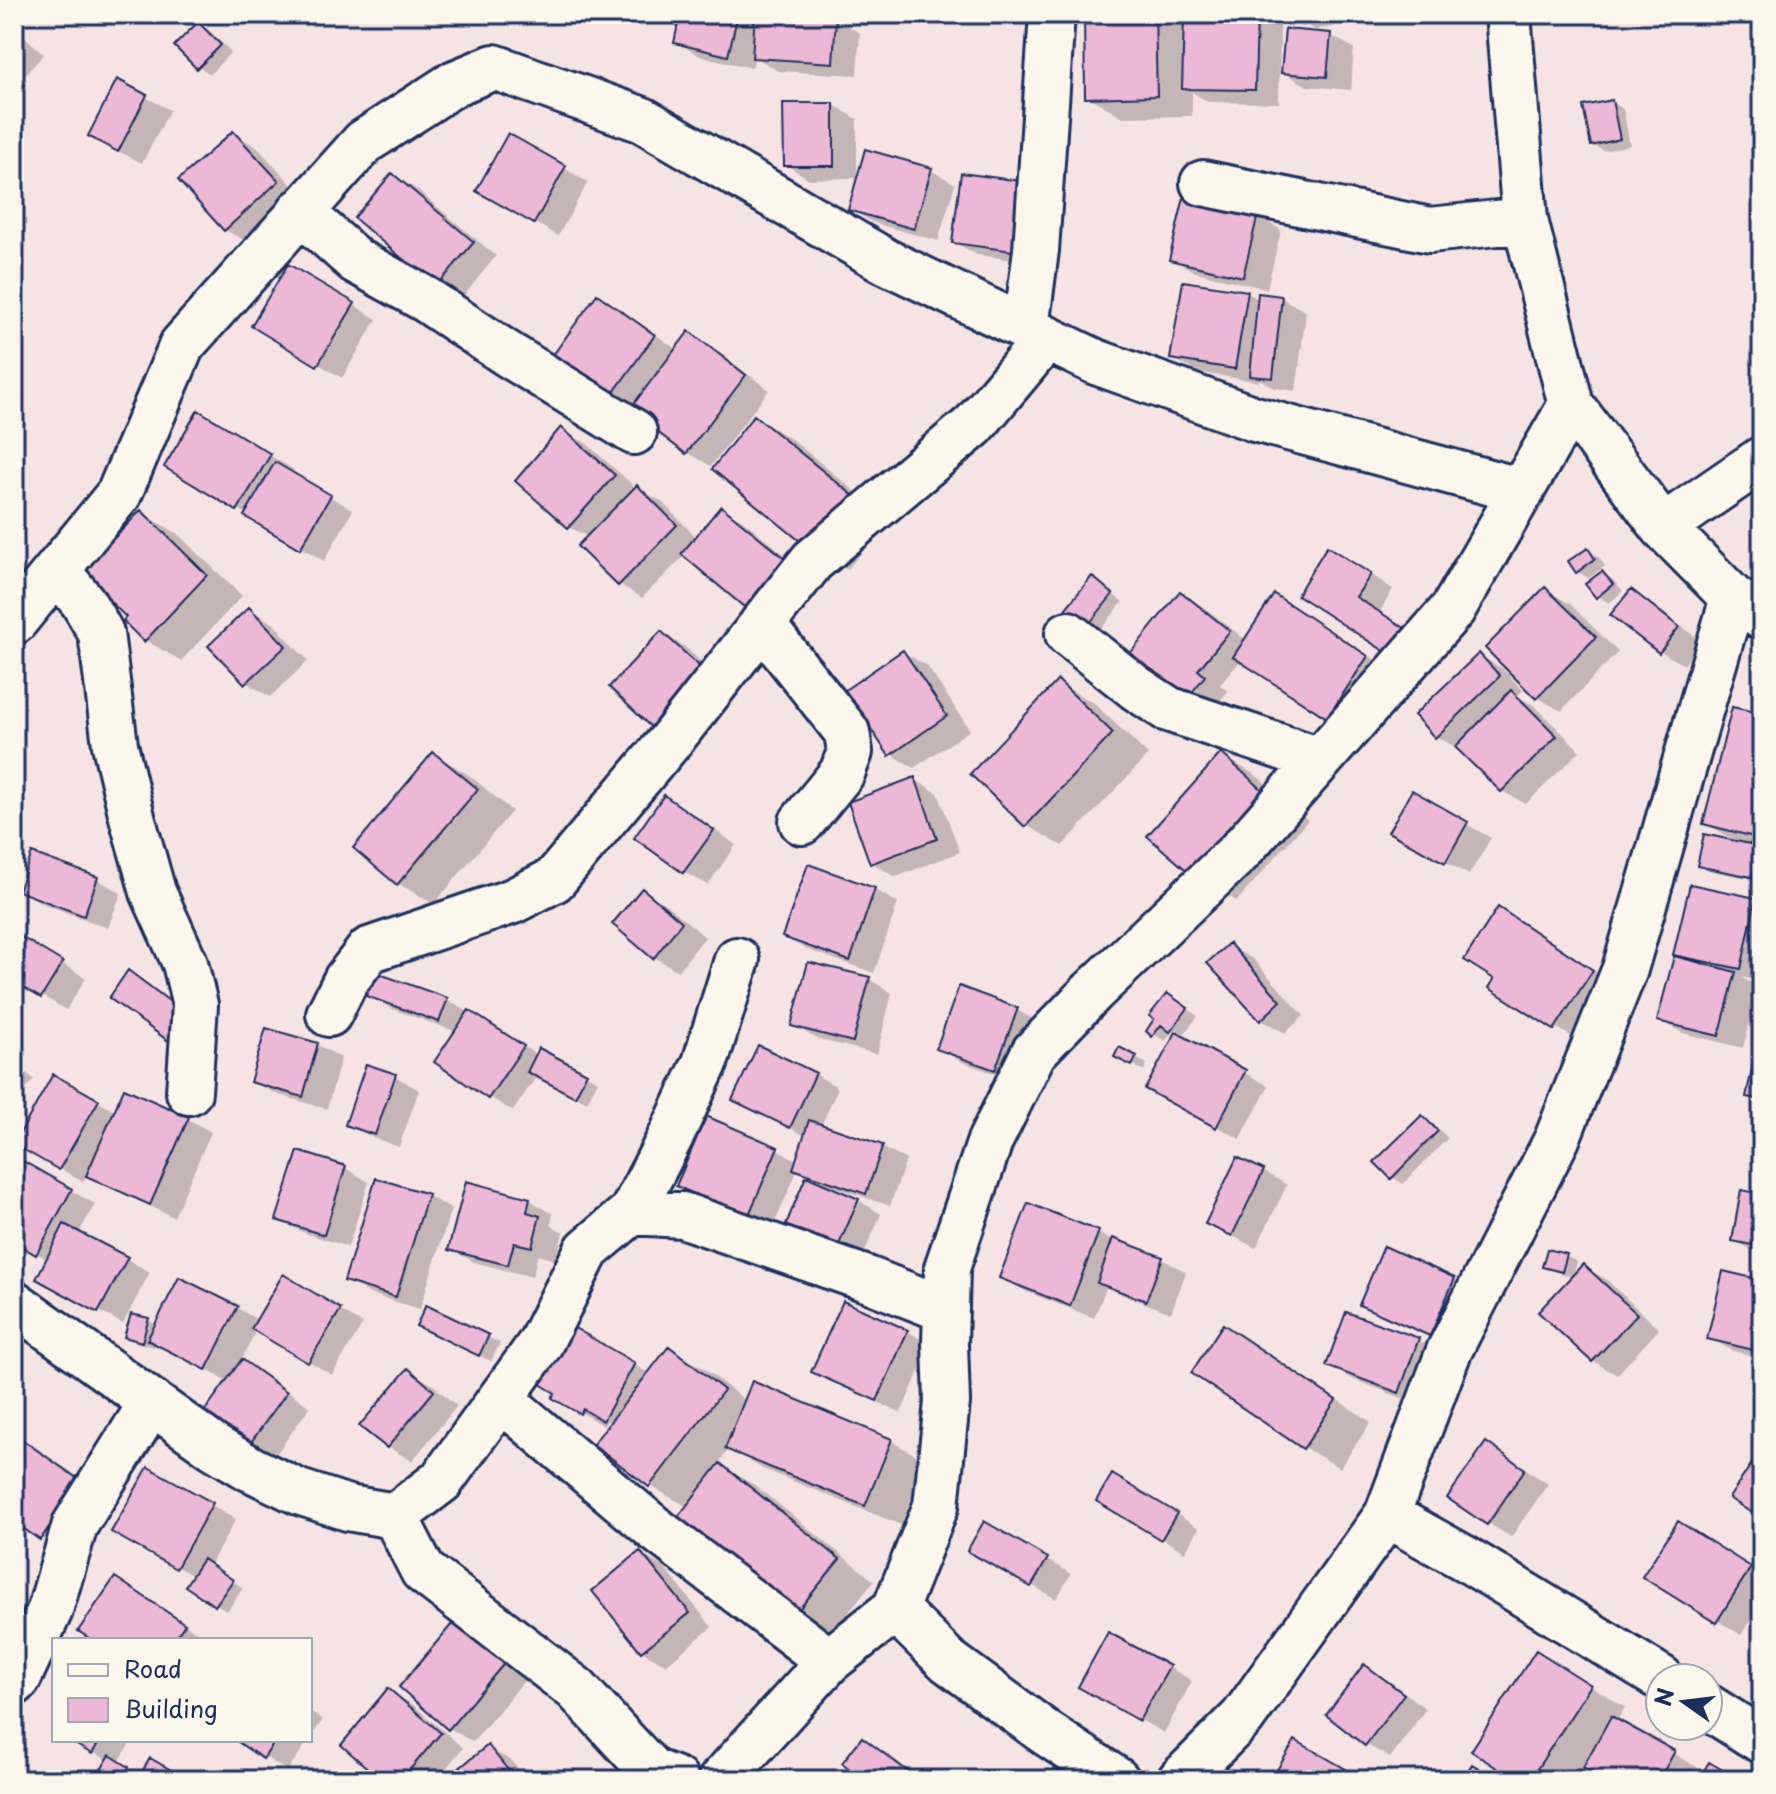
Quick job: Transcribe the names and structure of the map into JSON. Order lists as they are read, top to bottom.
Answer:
{
  "legend": ["Road", "Building"],
  "north": "left"
}
